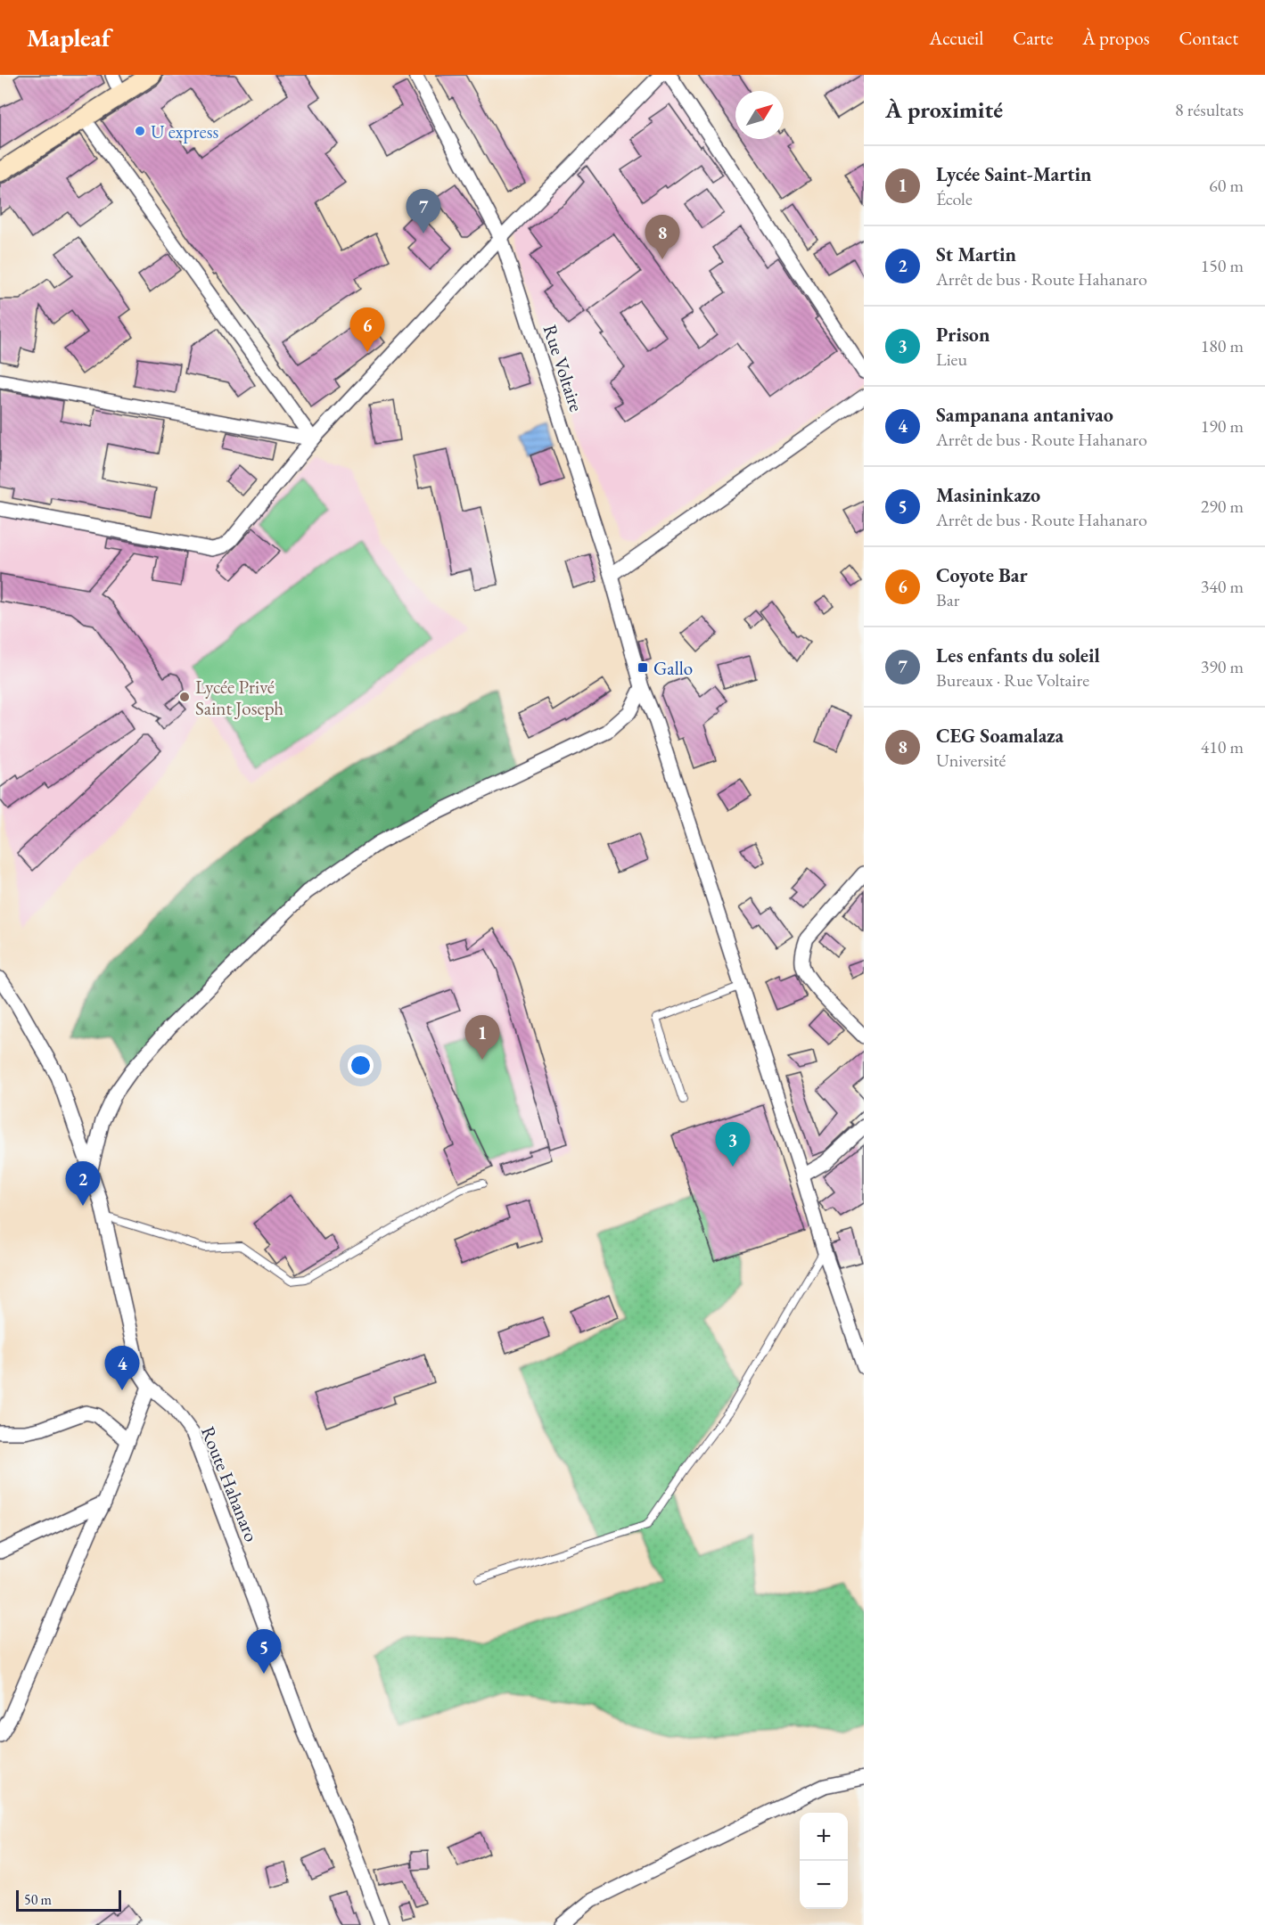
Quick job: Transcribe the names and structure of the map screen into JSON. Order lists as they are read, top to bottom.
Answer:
{
  "streets": {
    "street": ["Rue Voltaire", "Route Hahanaro"]
  },
  "places": {
    "other": ["U express", "Lycée Privé Saint Joseph"],
    "transit": ["Gallo"]
  },
  "scale_bar": "50 m",
  "north": "top right",
  "page": {
    "header": "Mapleaf",
    "nav": [
      "Accueil",
      "Carte",
      "À propos",
      "Contact"
    ],
    "heading": ["À proximité", "8 résultats"],
    "list": [
      {
        "mark": "1",
        "name": "Lycée Saint-Martin",
        "note": "École",
        "value": "60 m"
      },
      {
        "mark": "2",
        "name": "St Martin",
        "note": "Arrêt de bus · Route Hahanaro",
        "value": "150 m"
      },
      {
        "mark": "3",
        "name": "Prison",
        "note": "Lieu",
        "value": "180 m"
      },
      {
        "mark": "4",
        "name": "Sampanana antanivao",
        "note": "Arrêt de bus · Route Hahanaro",
        "value": "190 m"
      },
      {
        "mark": "5",
        "name": "Masininkazo",
        "note": "Arrêt de bus · Route Hahanaro",
        "value": "290 m"
      },
      {
        "mark": "6",
        "name": "Coyote Bar",
        "note": "Bar",
        "value": "340 m"
      },
      {
        "mark": "7",
        "name": "Les enfants du soleil",
        "note": "Bureaux · Rue Voltaire",
        "value": "390 m"
      },
      {
        "mark": "8",
        "name": "CEG Soamalaza",
        "note": "Université",
        "value": "410 m"
      }
    ],
    "pins": [
      "7",
      "8",
      "6",
      "1",
      "3",
      "2",
      "4",
      "5"
    ],
    "map_buttons": ["+", "−"],
    "scale": "50 m"
  }
}
